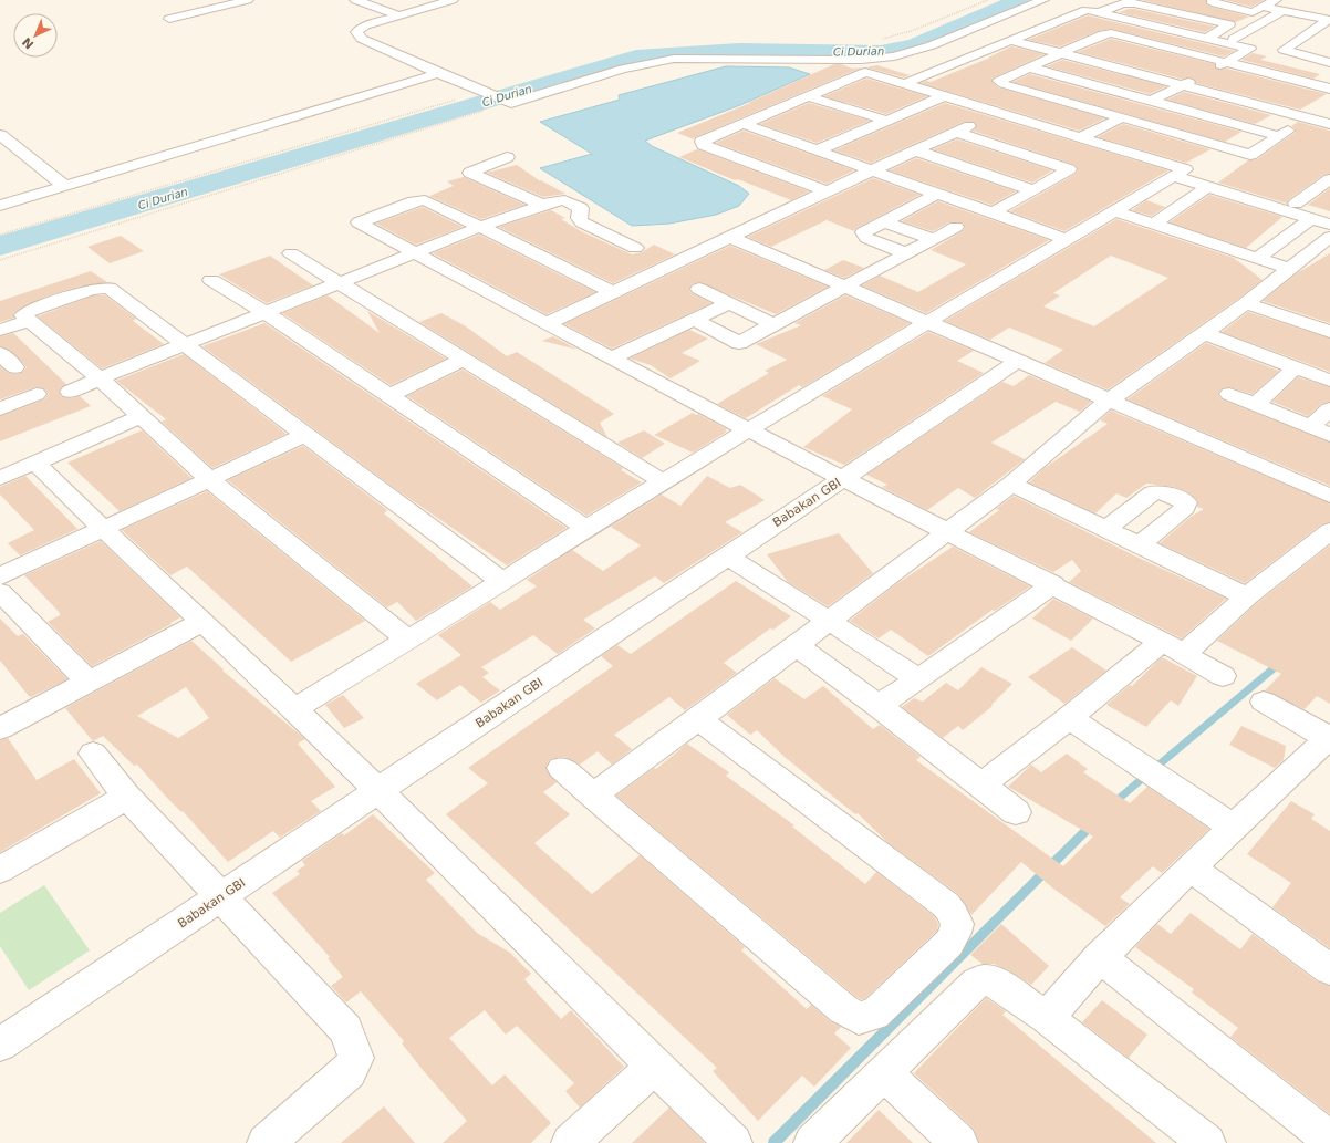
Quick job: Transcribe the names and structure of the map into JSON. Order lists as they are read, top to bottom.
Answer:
{
  "streets": {
    "street": ["Babakan GBI"]
  },
  "water": ["Ci Durian"],
  "north": "bottom left"
}
